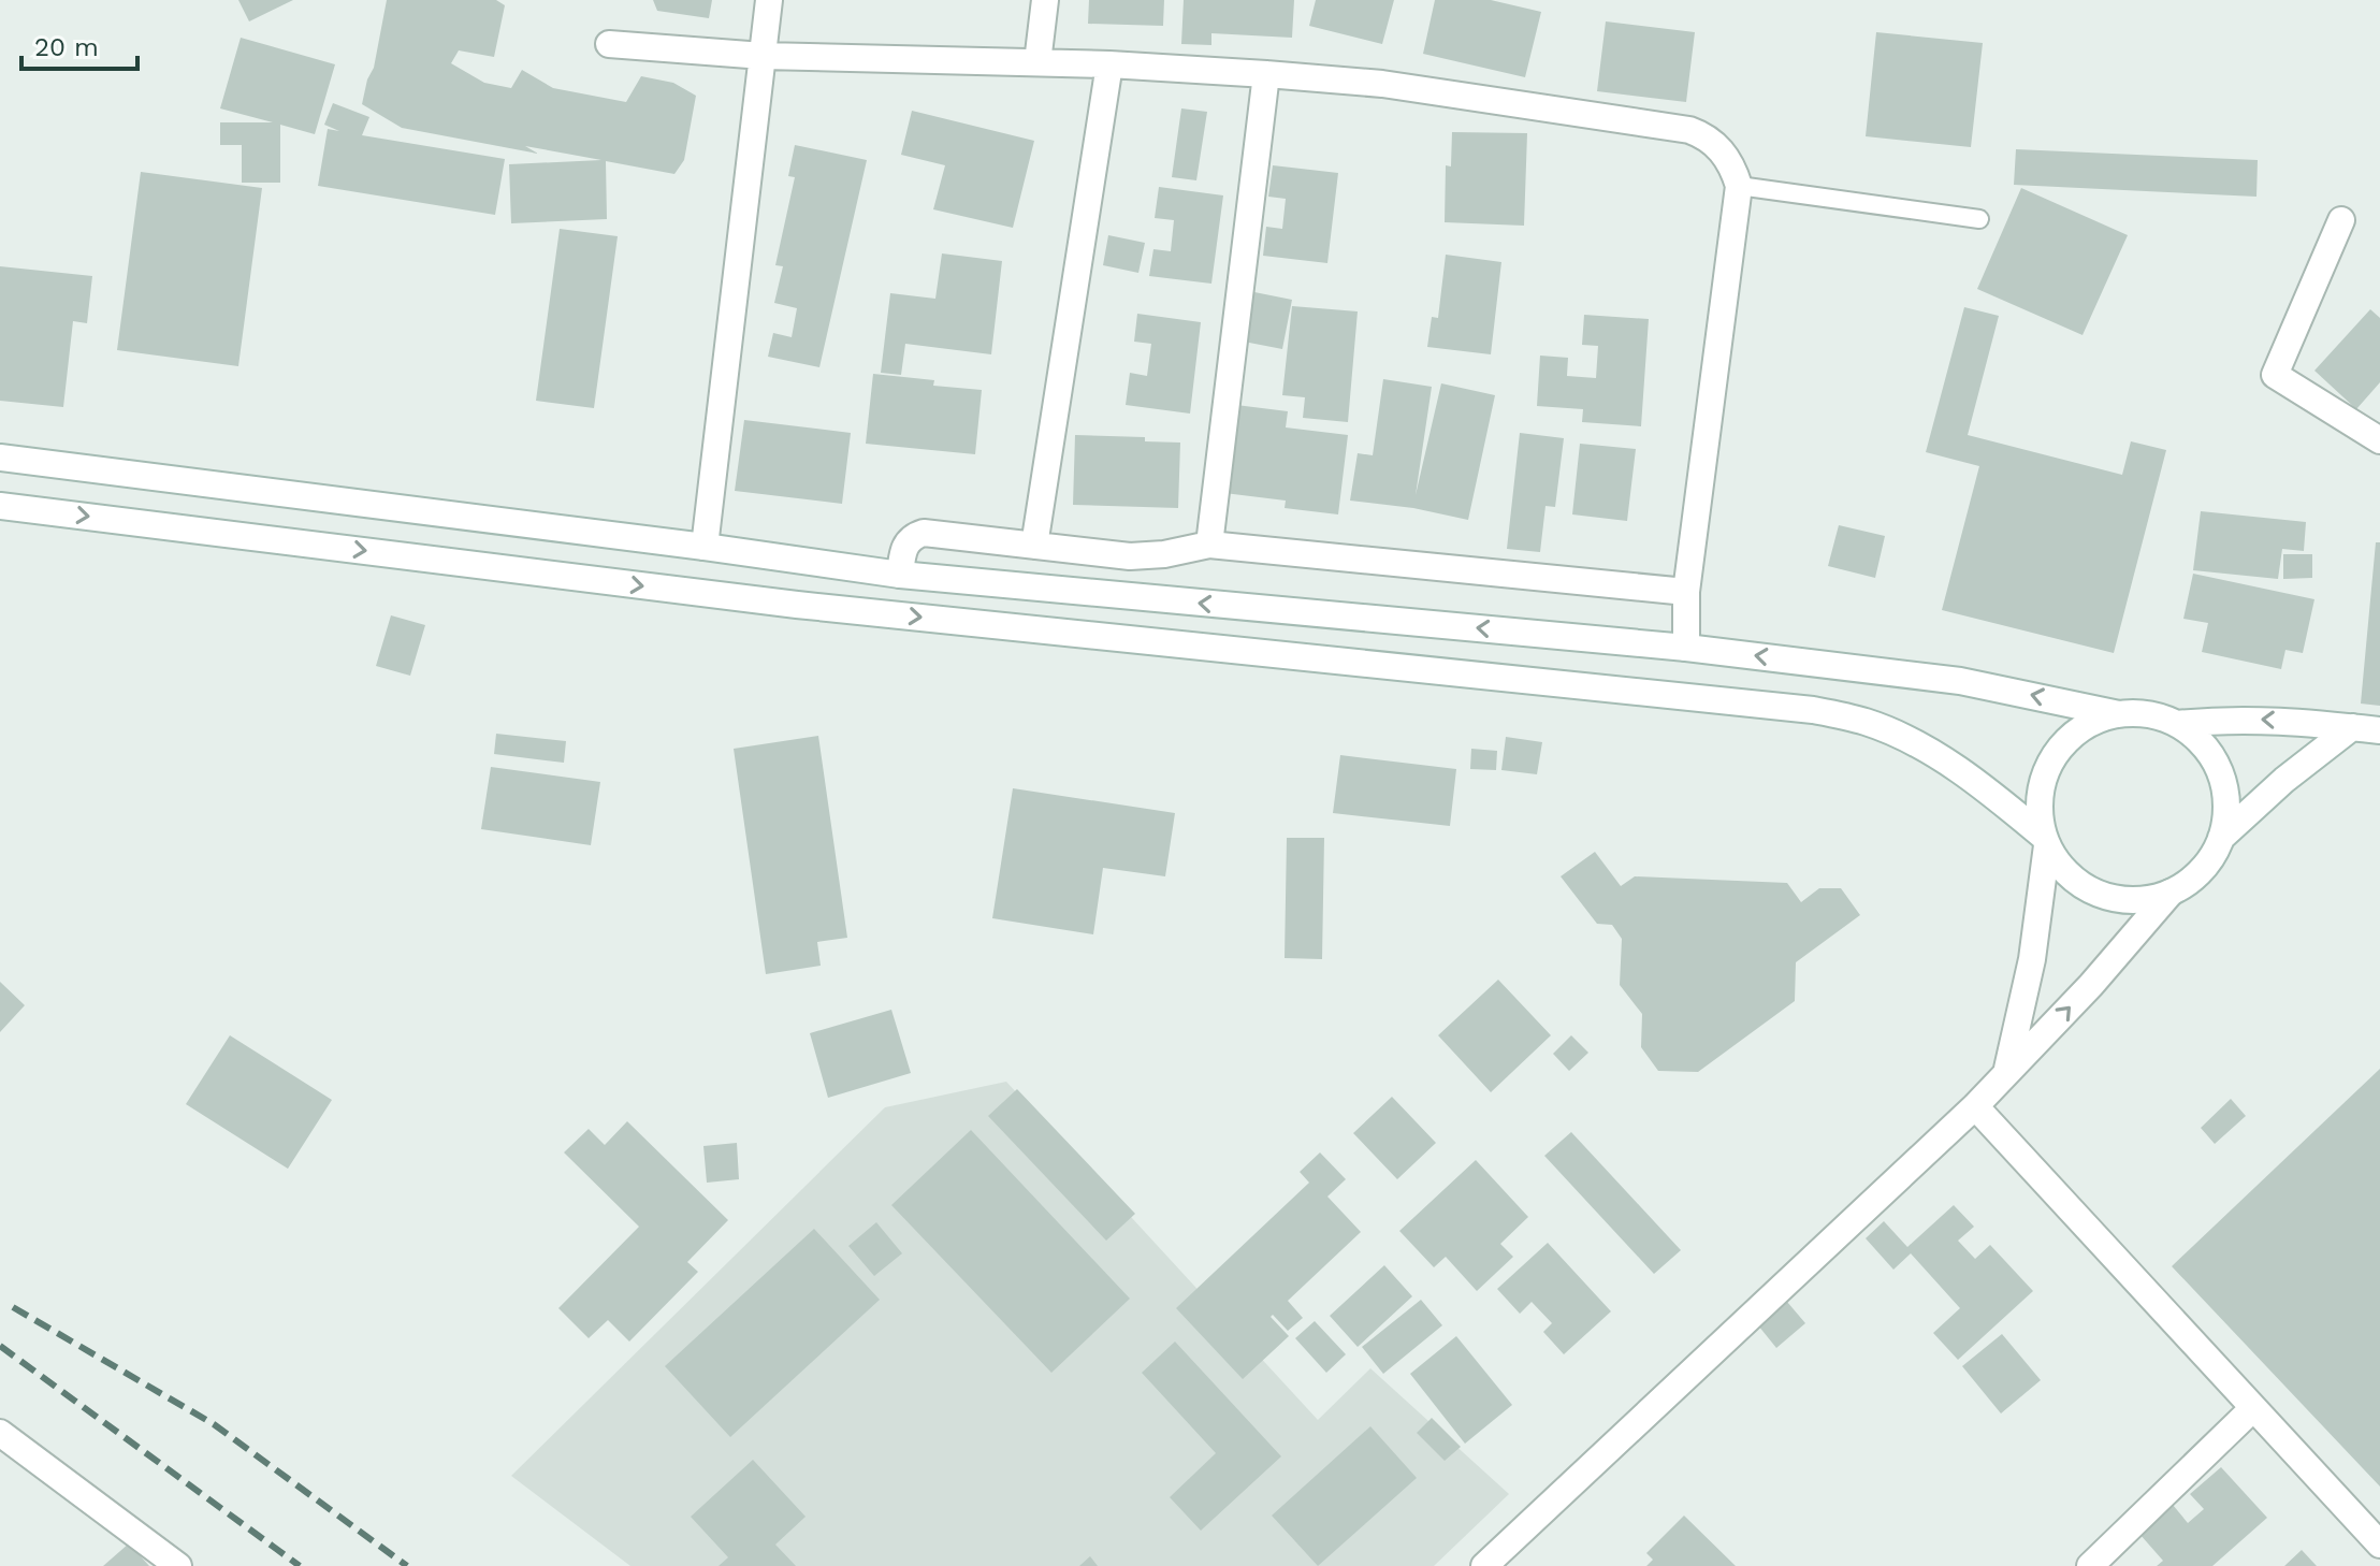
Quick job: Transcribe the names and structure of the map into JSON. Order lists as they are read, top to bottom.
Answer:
{
  "scale_bar": "20 m"
}
